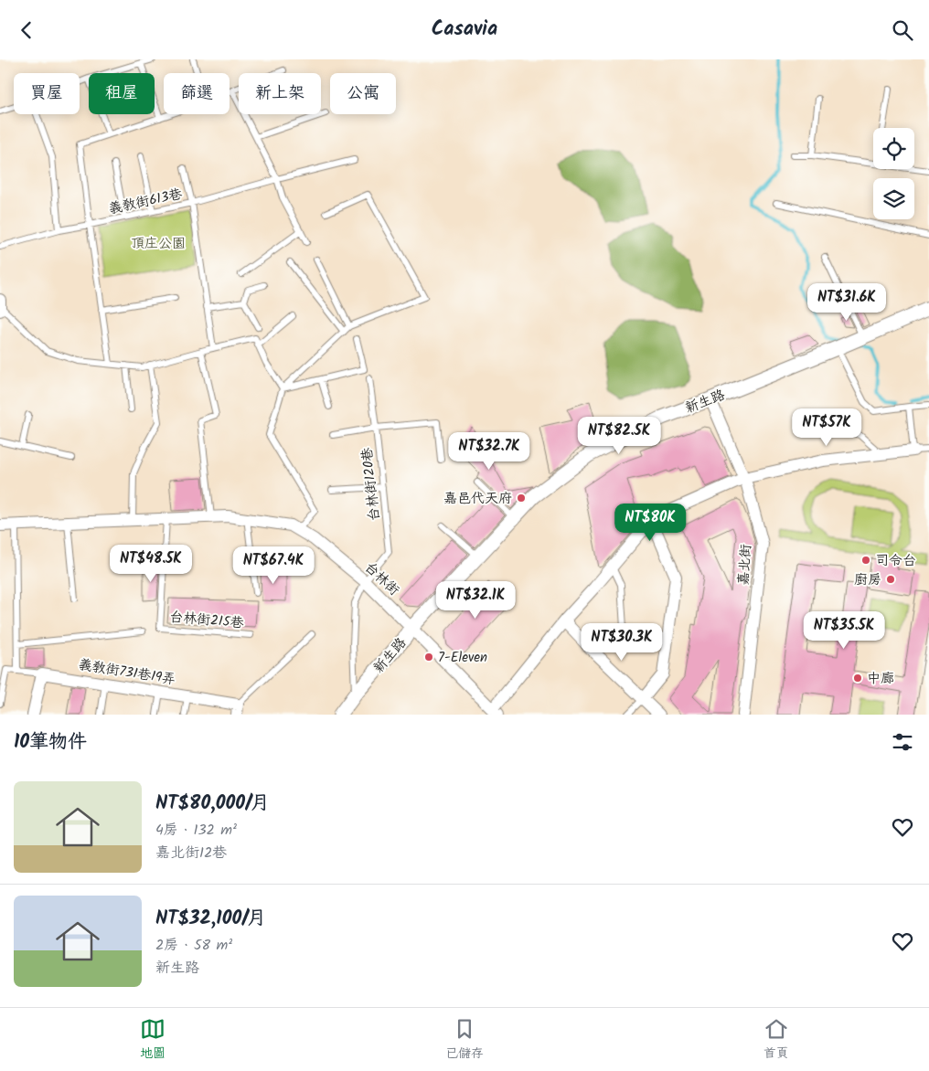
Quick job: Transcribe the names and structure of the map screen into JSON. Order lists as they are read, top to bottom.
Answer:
{
  "streets": {
    "street": [
      "新生路",
      "嘉北街",
      "台林街",
      "義教街731巷19弄"
    ],
    "lane": ["義教街613巷", "台林街120巷", "台林街215巷"]
  },
  "crossings": [
    ["新生路", "台林街120巷"],
    ["新生路", "嘉北街"],
    ["新生路", "台林街"],
    ["台林街120巷", "台林街"],
    ["台林街", "台林街215巷"]
  ],
  "parks": ["頂庄公園"],
  "places": [
    "嘉邑代天府",
    "司令台",
    "廚房",
    "7-Eleven",
    "中廊"
  ],
  "page": {
    "header": "Casavia",
    "chip": [
      "買屋",
      "租屋",
      "篩選",
      "新上架",
      "公寓"
    ],
    "price": [
      "NT$31.6K",
      "NT$57K",
      "NT$82.5K",
      "NT$32.7K",
      "NT$80K",
      "NT$48.5K",
      "NT$67.4K",
      "NT$32.1K",
      "NT$35.5K",
      "NT$30.3K"
    ],
    "heading": "10筆物件",
    "list": [
      {
        "name": "NT$80,000/月",
        "note": "4房 · 132 m² · 嘉北街12巷"
      },
      {
        "name": "NT$32,100/月",
        "note": "2房 · 58 m² · 新生路"
      }
    ],
    "tabs": ["地圖", "已儲存", "首頁"]
  }
}
